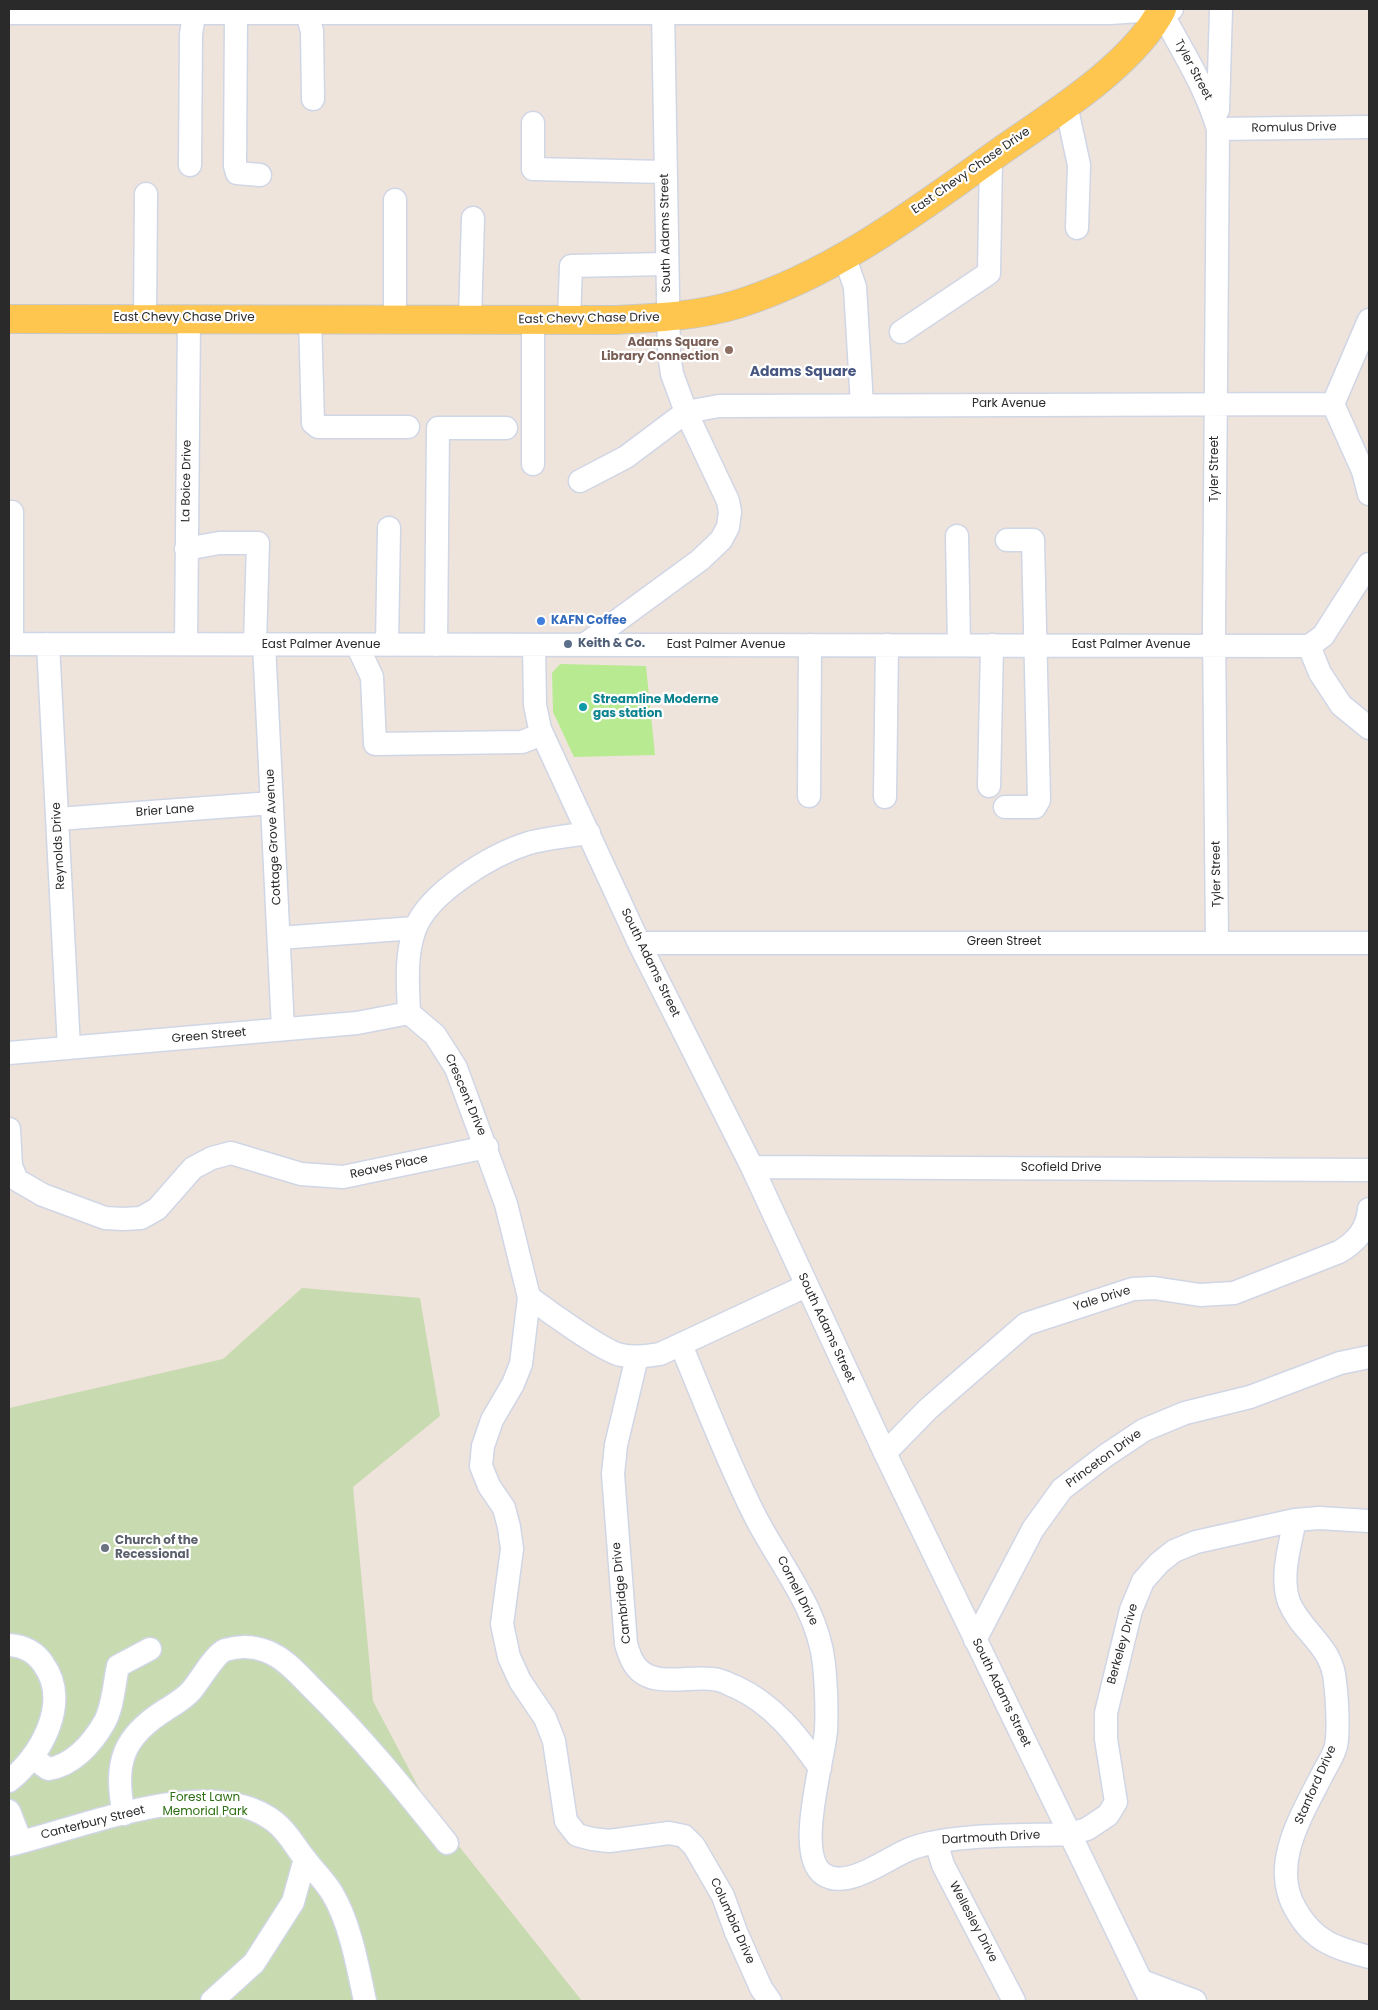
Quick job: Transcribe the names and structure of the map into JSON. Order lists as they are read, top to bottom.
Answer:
{
  "streets": {
    "main road": ["East Chevy Chase Drive"],
    "street": [
      "Tyler Street",
      "Romulus Drive",
      "South Adams Street",
      "Park Avenue",
      "La Boice Drive",
      "East Palmer Avenue",
      "Brier Lane",
      "Cottage Grove Avenue",
      "Reynolds Drive",
      "Green Street",
      "Crescent Drive",
      "Reaves Place",
      "Scofield Drive",
      "Yale Drive",
      "Princeton Drive",
      "Cornell Drive",
      "Cambridge Drive",
      "Berkeley Drive",
      "Stanford Drive",
      "Canterbury Street",
      "Dartmouth Drive",
      "Columbia Drive",
      "Wellesley Drive"
    ]
  },
  "crossings": [
    ["Tyler Street", "Romulus Drive"],
    ["Tyler Street", "East Chevy Chase Drive"],
    ["Tyler Street", "Park Avenue"],
    ["Tyler Street", "East Palmer Avenue"],
    ["Tyler Street", "Green Street"],
    ["East Chevy Chase Drive", "South Adams Street"],
    ["East Chevy Chase Drive", "La Boice Drive"],
    ["South Adams Street", "Park Avenue"],
    ["South Adams Street", "East Palmer Avenue"],
    ["South Adams Street", "Green Street"],
    ["South Adams Street", "Scofield Drive"],
    ["South Adams Street", "Yale Drive"],
    ["South Adams Street", "Princeton Drive"],
    ["South Adams Street", "Berkeley Drive"],
    ["South Adams Street", "Dartmouth Drive"],
    ["La Boice Drive", "East Palmer Avenue"],
    ["La Boice Drive", "Cottage Grove Avenue"],
    ["East Palmer Avenue", "Cottage Grove Avenue"],
    ["East Palmer Avenue", "Reynolds Drive"],
    ["Brier Lane", "Cottage Grove Avenue"],
    ["Brier Lane", "Reynolds Drive"],
    ["Cottage Grove Avenue", "Green Street"],
    ["Reynolds Drive", "Green Street"],
    ["Green Street", "Crescent Drive"],
    ["Crescent Drive", "Reaves Place"],
    ["Crescent Drive", "Columbia Drive"],
    ["Cornell Drive", "Cambridge Drive"],
    ["Cornell Drive", "Dartmouth Drive"],
    ["Berkeley Drive", "Stanford Drive"],
    ["Berkeley Drive", "Dartmouth Drive"],
    ["Dartmouth Drive", "Wellesley Drive"]
  ],
  "districts": ["Adams Square"],
  "parks": ["Forest Lawn Memorial Park"],
  "places": [
    "Adams Square Library Connection",
    "KAFN Coffee",
    "Keith & Co.",
    "Streamline Moderne gas station",
    "Church of the Recessional"
  ]
}
